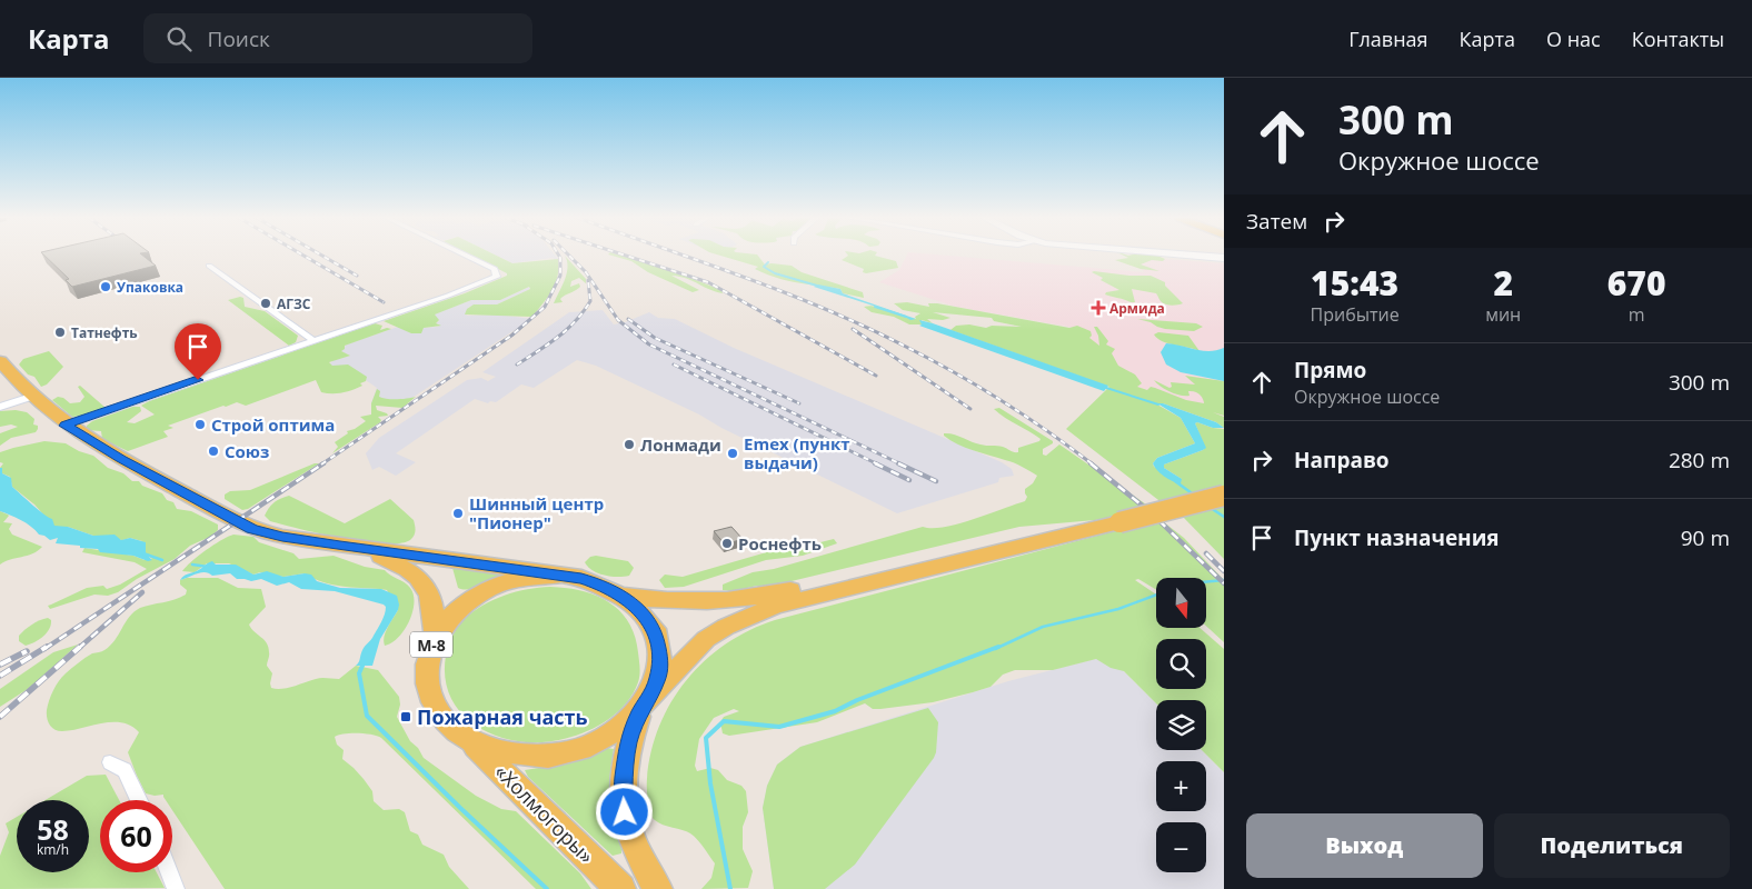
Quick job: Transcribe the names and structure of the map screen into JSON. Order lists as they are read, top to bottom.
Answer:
{
  "streets": {
    "main road": ["М-8", "«Холмогоры»"]
  },
  "crossings": [
    ["М-8", "«Холмогоры»"]
  ],
  "places": {
    "other": [
      "Упаковка",
      "АГЗС",
      "Татнефть",
      "Строй оптима",
      "Лонмади",
      "Союз",
      "Emex (пункт выдачи)",
      "Шинный центр \"Пионер\"",
      "Роснефть"
    ],
    "health": ["Армида"],
    "transit": ["Пожарная часть"]
  },
  "north": "bottom",
  "page": {
    "header": "Карта",
    "search": "Поиск",
    "nav": [
      "Главная",
      "Карта",
      "О нас",
      "Контакты"
    ],
    "turn": ["300 m", "Окружное шоссе"],
    "then": "Затем",
    "eta": [
      "15:43",
      "Прибытие",
      "2",
      "мин",
      "670",
      "m"
    ],
    "list": [
      {
        "name": "Прямо",
        "note": "Окружное шоссе",
        "value": "300 m"
      },
      {
        "name": "Направо",
        "value": "280 m"
      },
      {
        "name": "Пункт назначения",
        "value": "90 m"
      }
    ],
    "map_buttons": ["+", "−"],
    "speed": "58 km/h",
    "limit": "60",
    "buttons": ["Выход", "Поделиться"]
  }
}
